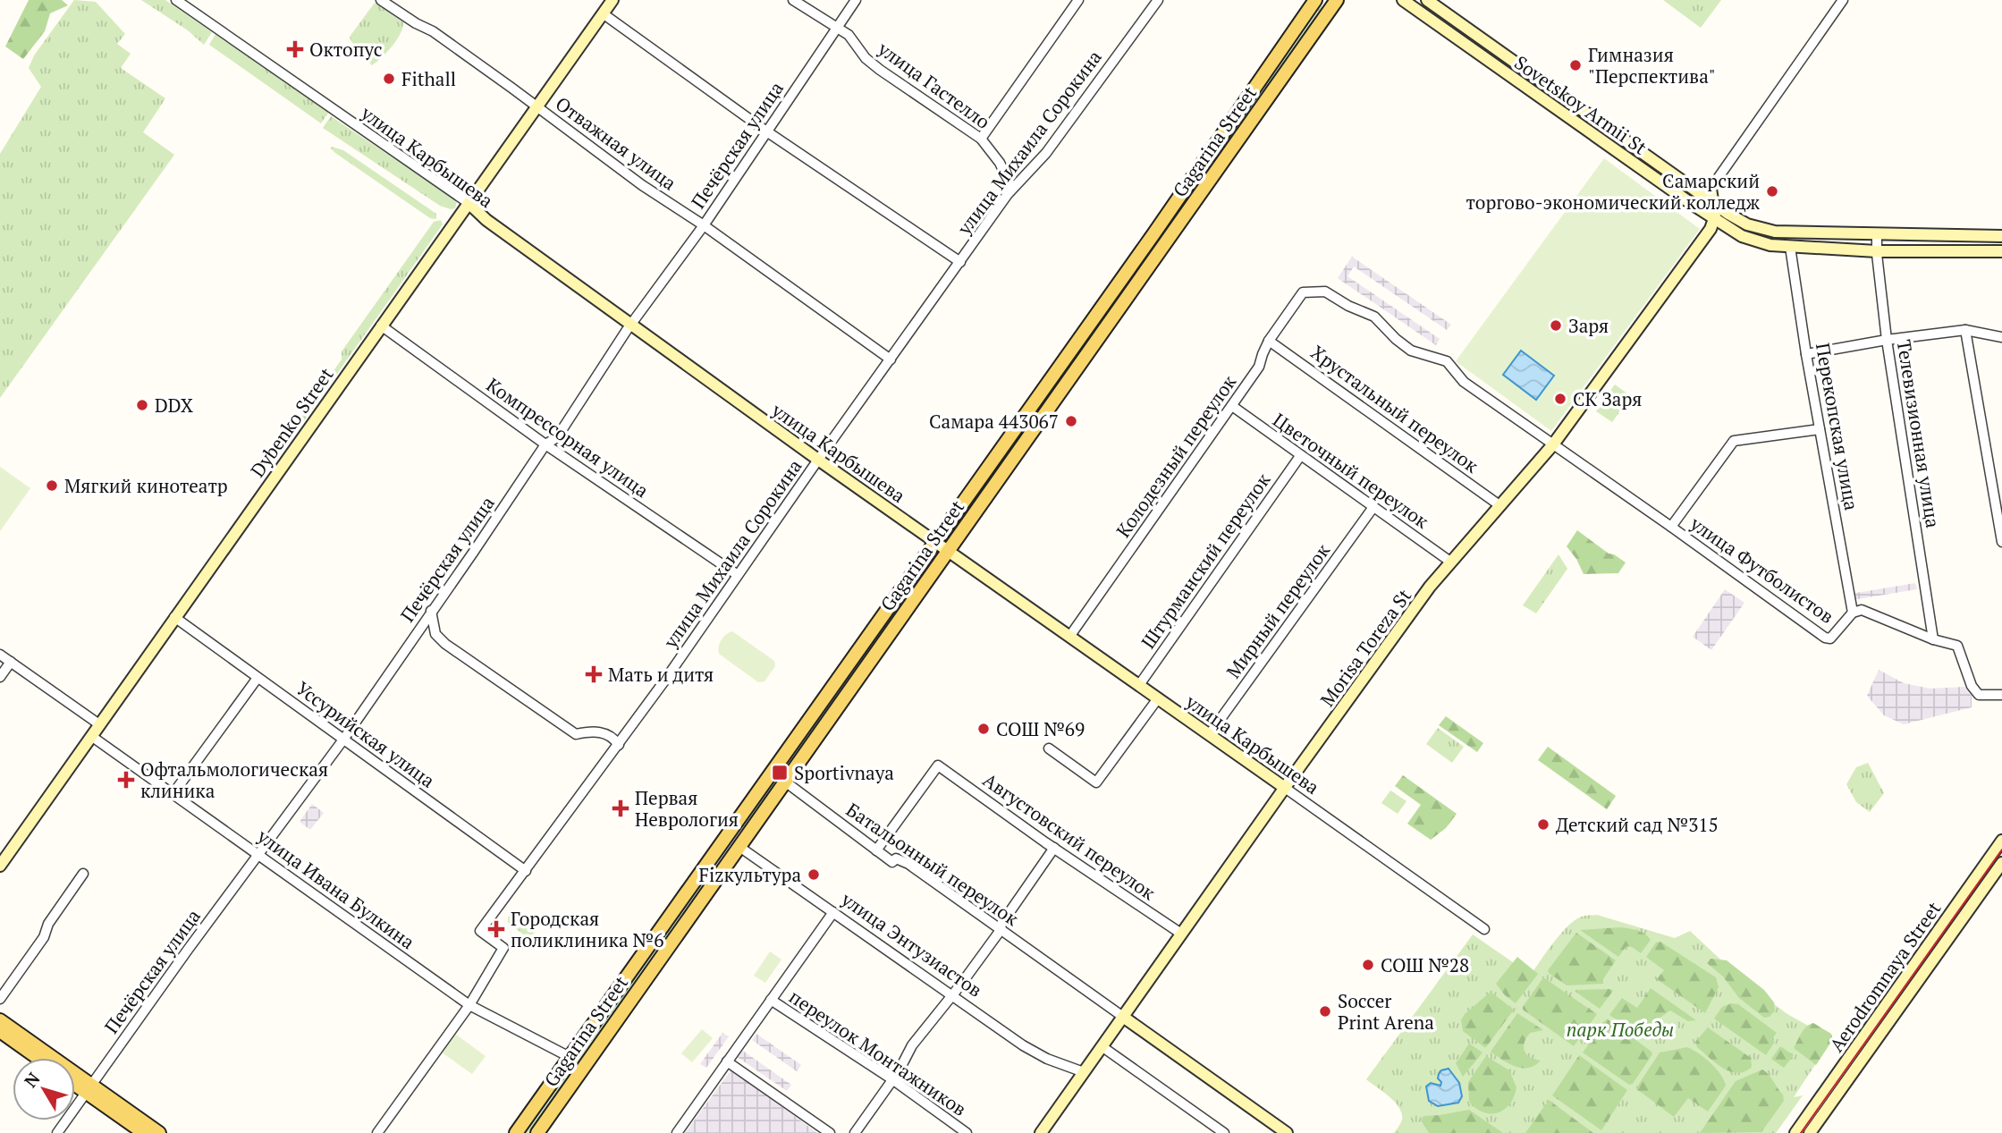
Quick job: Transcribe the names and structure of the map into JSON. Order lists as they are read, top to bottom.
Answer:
{
  "streets": {
    "main road": [
      "Sovetskoy Armii St",
      "Gagarina Street",
      "улица Карбышева",
      "Dybenko Street",
      "Morisa Toreza St",
      "улица Энтузиастов",
      "Aerodromnaya Street"
    ],
    "street": [
      "улица Гастелло",
      "улица Михаила Сорокина",
      "Отважная улица",
      "Печёрская улица",
      "Хрустальный переулок",
      "Перекопская улица",
      "Телевизионная улица",
      "Компрессорная улица",
      "Колодезный переулок",
      "Цветочный переулок",
      "Штурманский переулок",
      "улица Футболистов",
      "Мирный переулок",
      "Уссурийская улица",
      "Августовский переулок",
      "Батальонный переулок",
      "улица Ивана Булкина",
      "переулок Монтажников"
    ]
  },
  "crossings": [
    ["улица Гастелло", "улица Михаила Сорокина"],
    ["улица Гастелло", "Печёрская улица"],
    ["Sovetskoy Armii St", "Перекопская улица"],
    ["Sovetskoy Armii St", "Телевизионная улица"],
    ["Sovetskoy Armii St", "Morisa Toreza St"],
    ["Gagarina Street", "улица Карбышева"],
    ["Gagarina Street", "Батальонный переулок"],
    ["Gagarina Street", "улица Ивана Булкина"],
    ["Gagarina Street", "улица Энтузиастов"],
    ["улица Михаила Сорокина", "Отважная улица"],
    ["улица Михаила Сорокина", "улица Карбышева"],
    ["улица Михаила Сорокина", "Компрессорная улица"],
    ["улица Михаила Сорокина", "Уссурийская улица"],
    ["улица Михаила Сорокина", "улица Ивана Булкина"],
    ["Отважная улица", "Печёрская улица"],
    ["Отважная улица", "Dybenko Street"],
    ["Печёрская улица", "улица Карбышева"],
    ["Печёрская улица", "Компрессорная улица"],
    ["Печёрская улица", "Уссурийская улица"],
    ["Печёрская улица", "улица Ивана Булкина"],
    ["улица Карбышева", "Dybenko Street"],
    ["улица Карбышева", "Колодезный переулок"],
    ["улица Карбышева", "Штурманский переулок"],
    ["улица Карбышева", "Мирный переулок"],
    ["улица Карбышева", "Morisa Toreza St"],
    ["Хрустальный переулок", "Колодезный переулок"],
    ["Хрустальный переулок", "Morisa Toreza St"],
    ["Dybenko Street", "Компрессорная улица"],
    ["Dybenko Street", "Уссурийская улица"],
    ["Dybenko Street", "улица Ивана Булкина"],
    ["Перекопская улица", "улица Футболистов"],
    ["Телевизионная улица", "улица Футболистов"],
    ["Колодезный переулок", "Цветочный переулок"],
    ["Колодезный переулок", "улица Футболистов"],
    ["Цветочный переулок", "Штурманский переулок"],
    ["Цветочный переулок", "Мирный переулок"],
    ["Цветочный переулок", "Morisa Toreza St"],
    ["улица Футболистов", "Morisa Toreza St"],
    ["Morisa Toreza St", "Августовский переулок"],
    ["Morisa Toreza St", "Батальонный переулок"],
    ["Morisa Toreza St", "улица Энтузиастов"],
    ["Августовский переулок", "Батальонный переулок"]
  ],
  "parks": ["парк Победы"],
  "places": {
    "health": [
      "Октопус",
      "Мать и дитя",
      "Офтальмологическая клиника",
      "Первая Неврология",
      "Городская поликлиника №6"
    ],
    "other": [
      "Гимназия \"Перспектива\"",
      "Fithall",
      "Самарский торгово-экономический колледж",
      "Заря",
      "СК Заря",
      "DDX",
      "Самара 443067",
      "Мягкий кинотеатр",
      "СОШ №69",
      "Детский сад №315",
      "Fizкультура",
      "СОШ №28",
      "Soccer Print Arena"
    ],
    "transit": ["Sportivnaya"]
  },
  "north": "top left"
}
